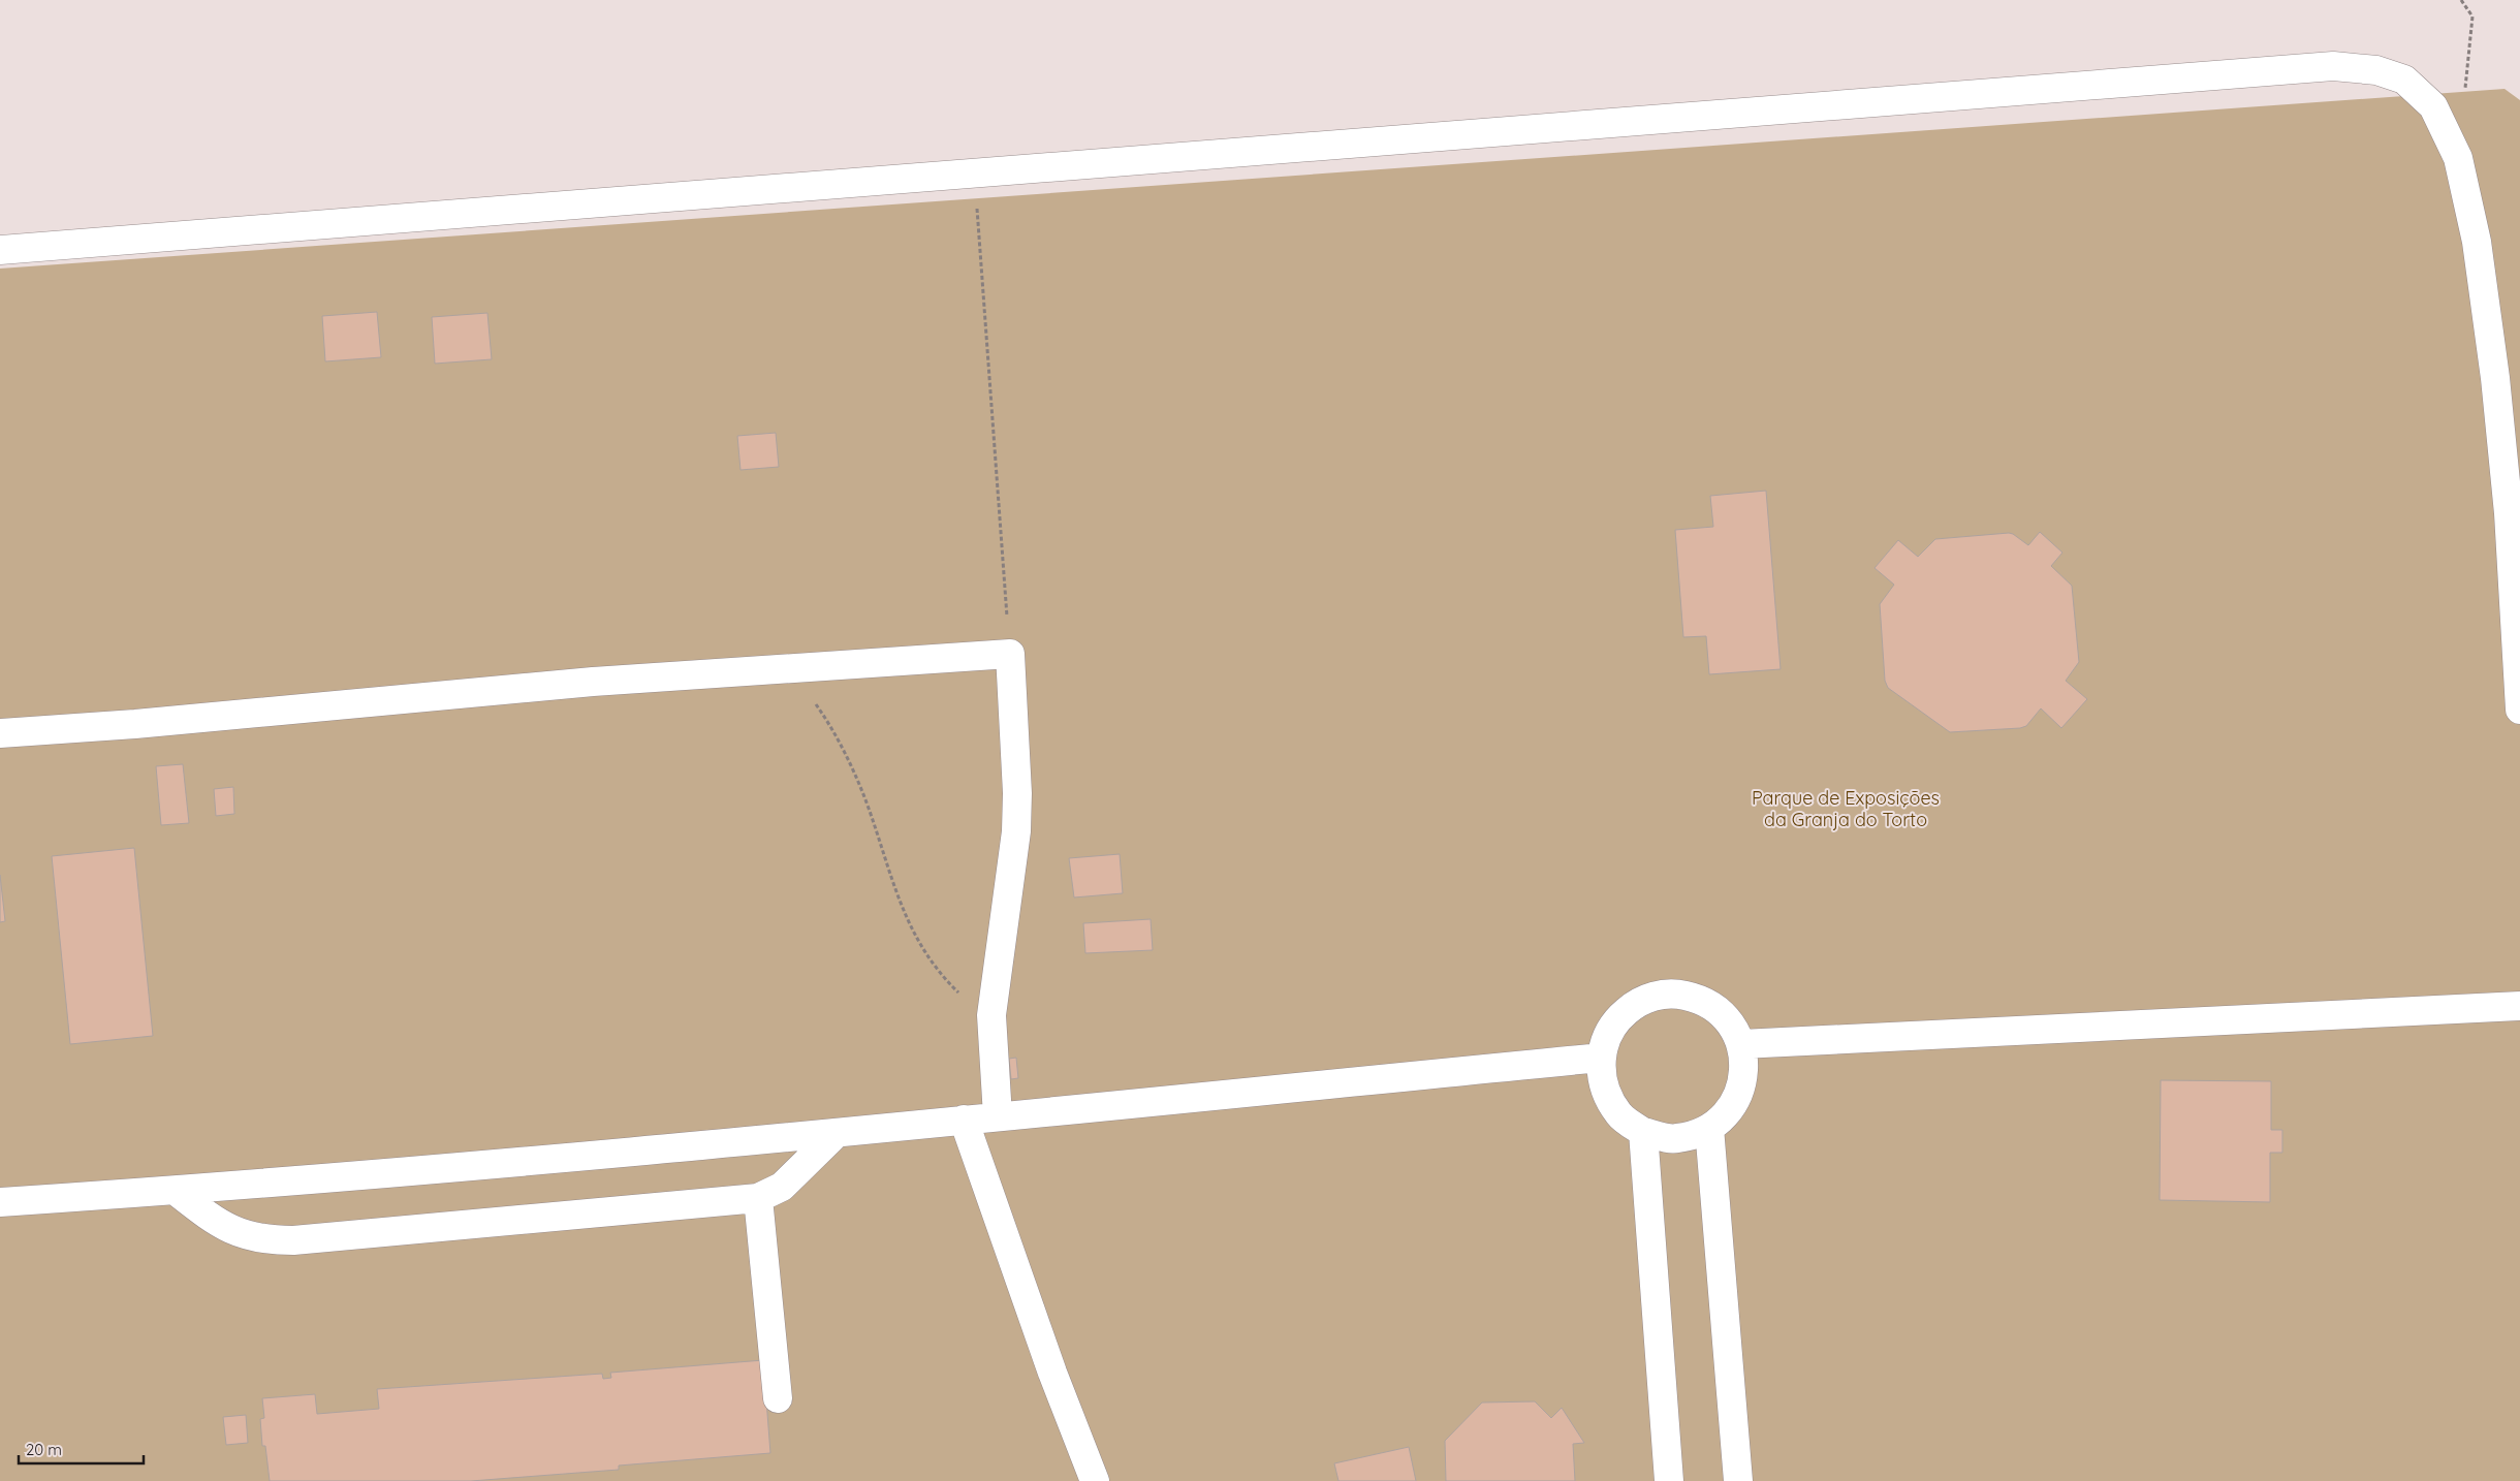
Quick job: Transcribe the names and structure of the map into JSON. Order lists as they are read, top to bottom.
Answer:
{
  "parks": ["Parque de Exposições da Granja do Torto"],
  "scale_bar": "20 m"
}
